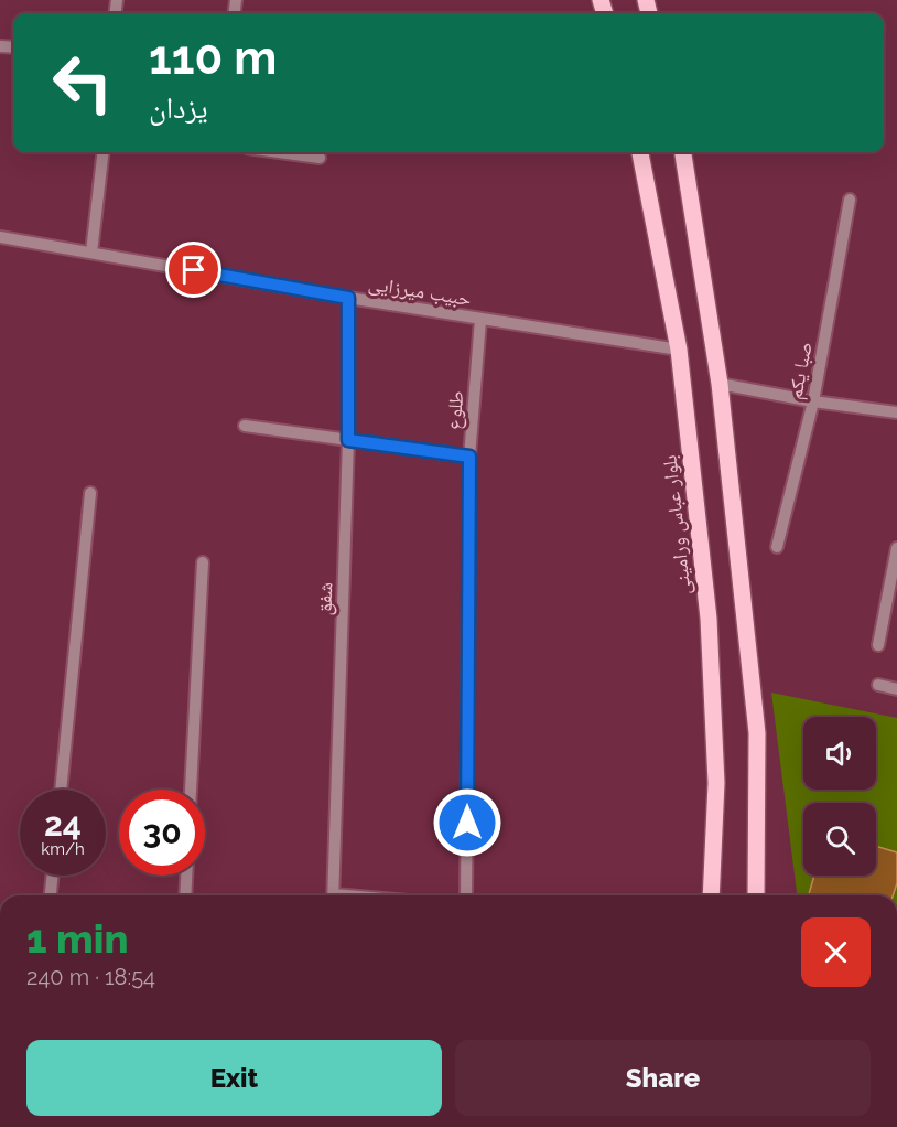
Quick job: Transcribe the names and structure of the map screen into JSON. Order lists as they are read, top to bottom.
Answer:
{
  "streets": {
    "main road": ["بلوار عباس ورامینی"],
    "street": [
      "حبیب میرزایی",
      "صبا یکم",
      "طلوع",
      "شفق"
    ]
  },
  "crossings": [
    ["حبیب میرزایی", "طلوع"],
    ["حبیب میرزایی", "بلوار عباس ورامینی"],
    ["حبیب میرزایی", "شفق"]
  ],
  "page": {
    "turn": ["110 m", "یزدان"],
    "speed": "24 km/h",
    "limit": "30",
    "heading": ["1 min", "240 m · 18:54"],
    "buttons": ["Exit", "Share"]
  }
}
